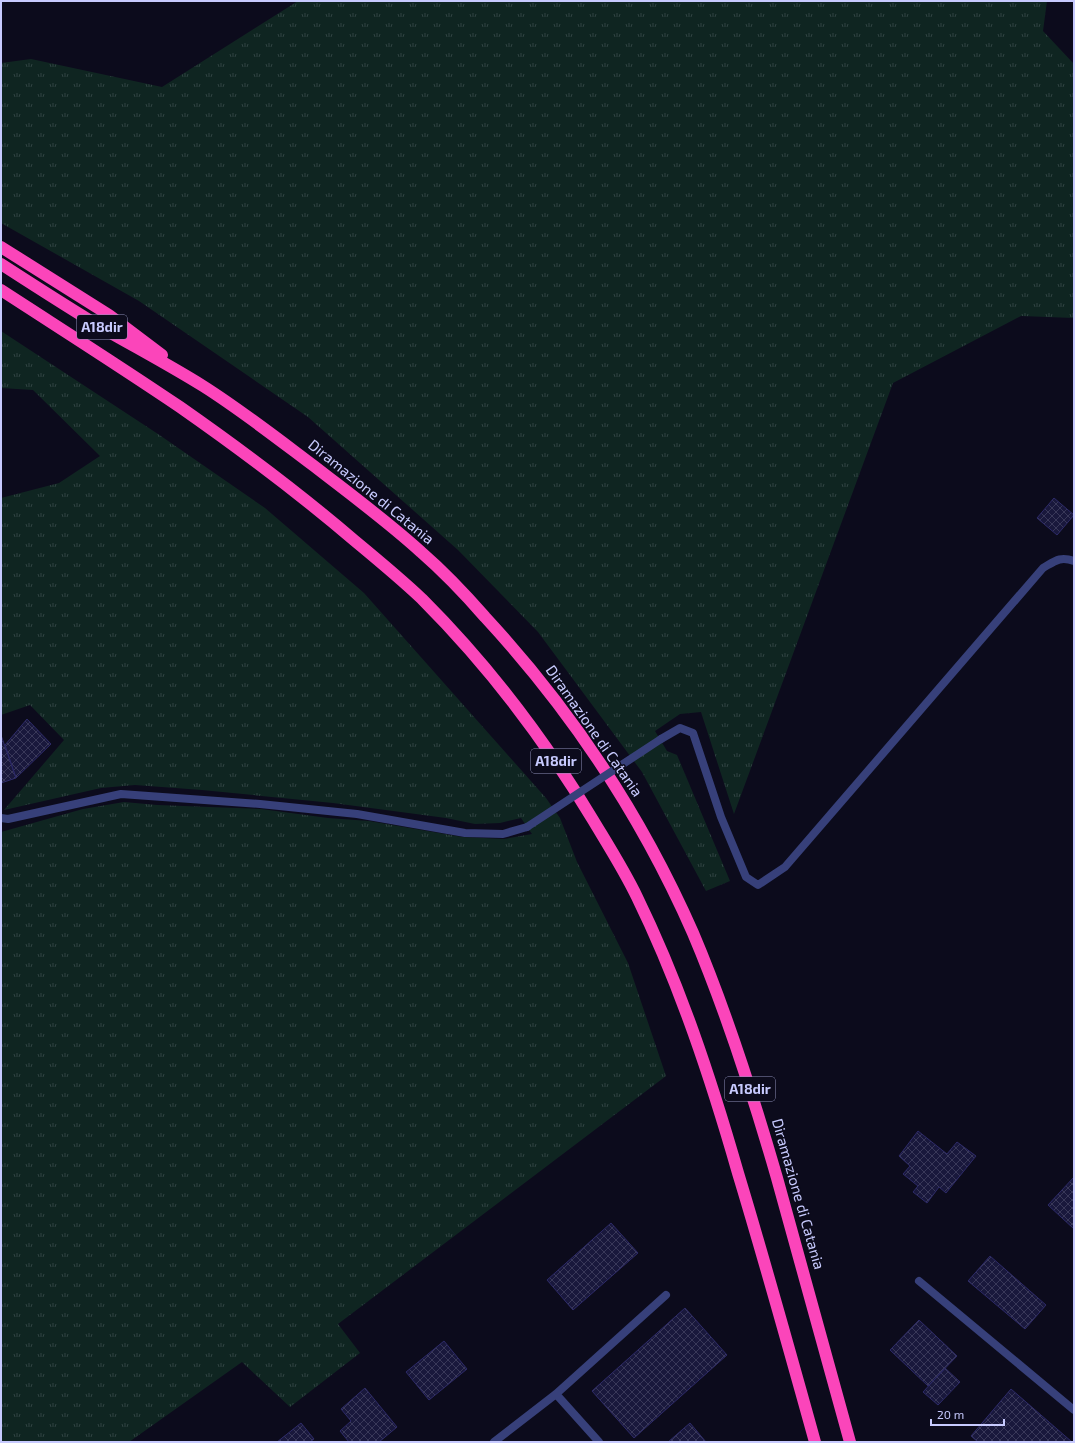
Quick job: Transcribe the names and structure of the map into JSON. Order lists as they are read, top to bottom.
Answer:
{
  "streets": {
    "highway": ["A18dir", "Diramazione di Catania"]
  },
  "scale_bar": "20 m"
}
